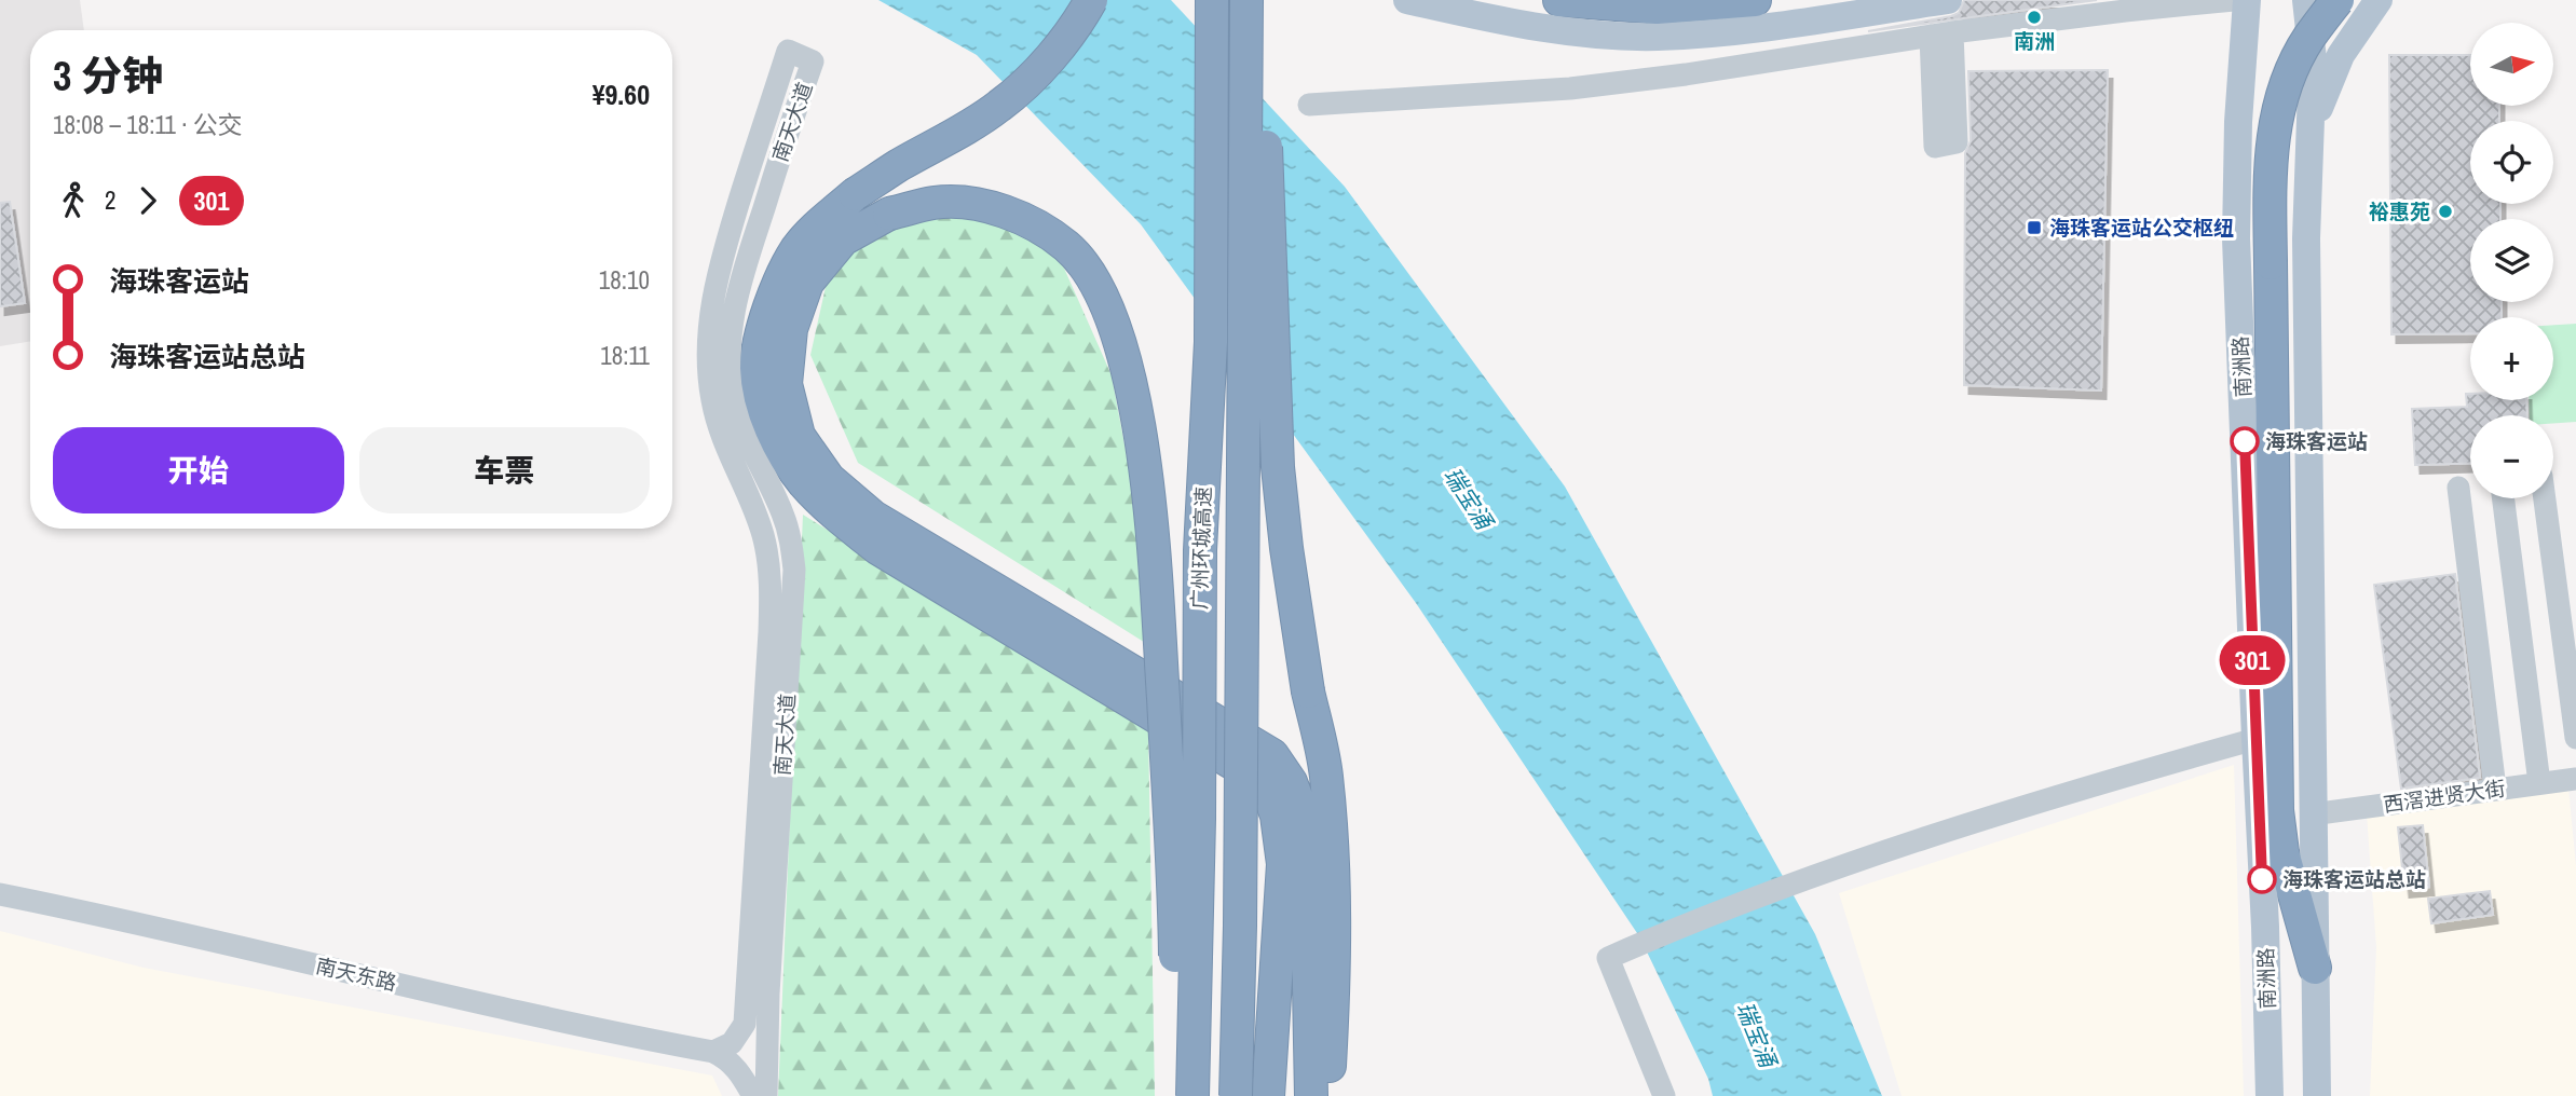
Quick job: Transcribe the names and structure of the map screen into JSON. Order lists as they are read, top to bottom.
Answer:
{
  "streets": {
    "highway": ["广州环城高速"],
    "main road": ["南洲路"],
    "street": ["南天大道", "西滘进贤大街", "南天东路"]
  },
  "crossings": [
    ["南天大道", "南天东路"]
  ],
  "water": ["瑞宝涌"],
  "places": {
    "other": [
      "南洲",
      "裕惠苑",
      "海珠客运站",
      "海珠客运站总站"
    ],
    "transit": ["海珠客运站公交枢纽"]
  },
  "lines": ["bus line 301"],
  "north": "right",
  "page": {
    "on_map": "301",
    "map_buttons": ["+", "−"],
    "heading": ["3 分钟", "18:08 – 18:11 · 公交", "¥9.60"],
    "legs": ["2", "301"],
    "list": [
      {
        "name": "海珠客运站",
        "value": "18:10"
      },
      {
        "name": "海珠客运站总站",
        "value": "18:11"
      }
    ],
    "buttons": ["开始", "车票"]
  }
}
